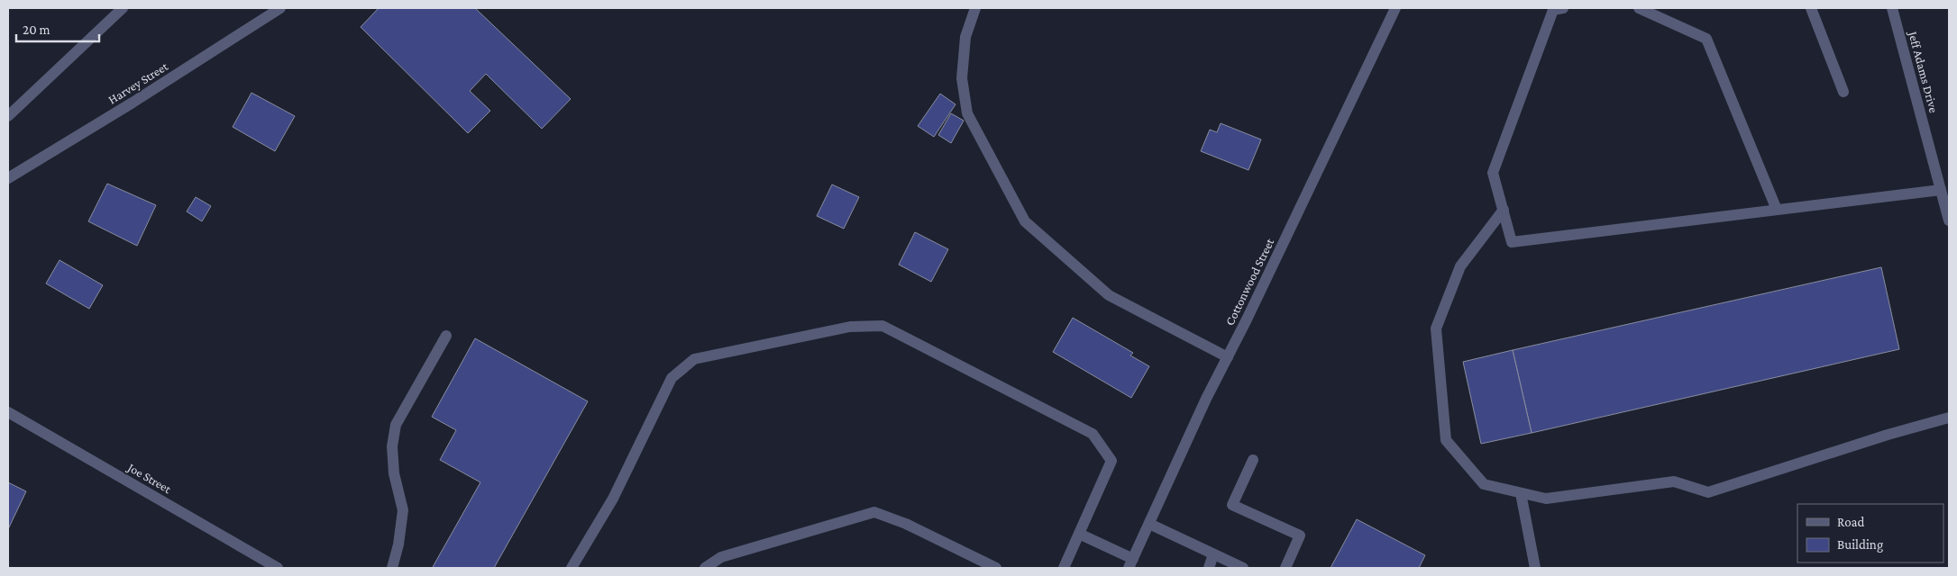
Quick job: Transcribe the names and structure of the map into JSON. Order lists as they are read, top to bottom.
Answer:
{
  "streets": {
    "street": [
      "Jeff Adams Drive",
      "Harvey Street",
      "Cottonwood Street",
      "Joe Street"
    ]
  },
  "legend": ["Road", "Building"],
  "scale_bar": "20 m"
}
